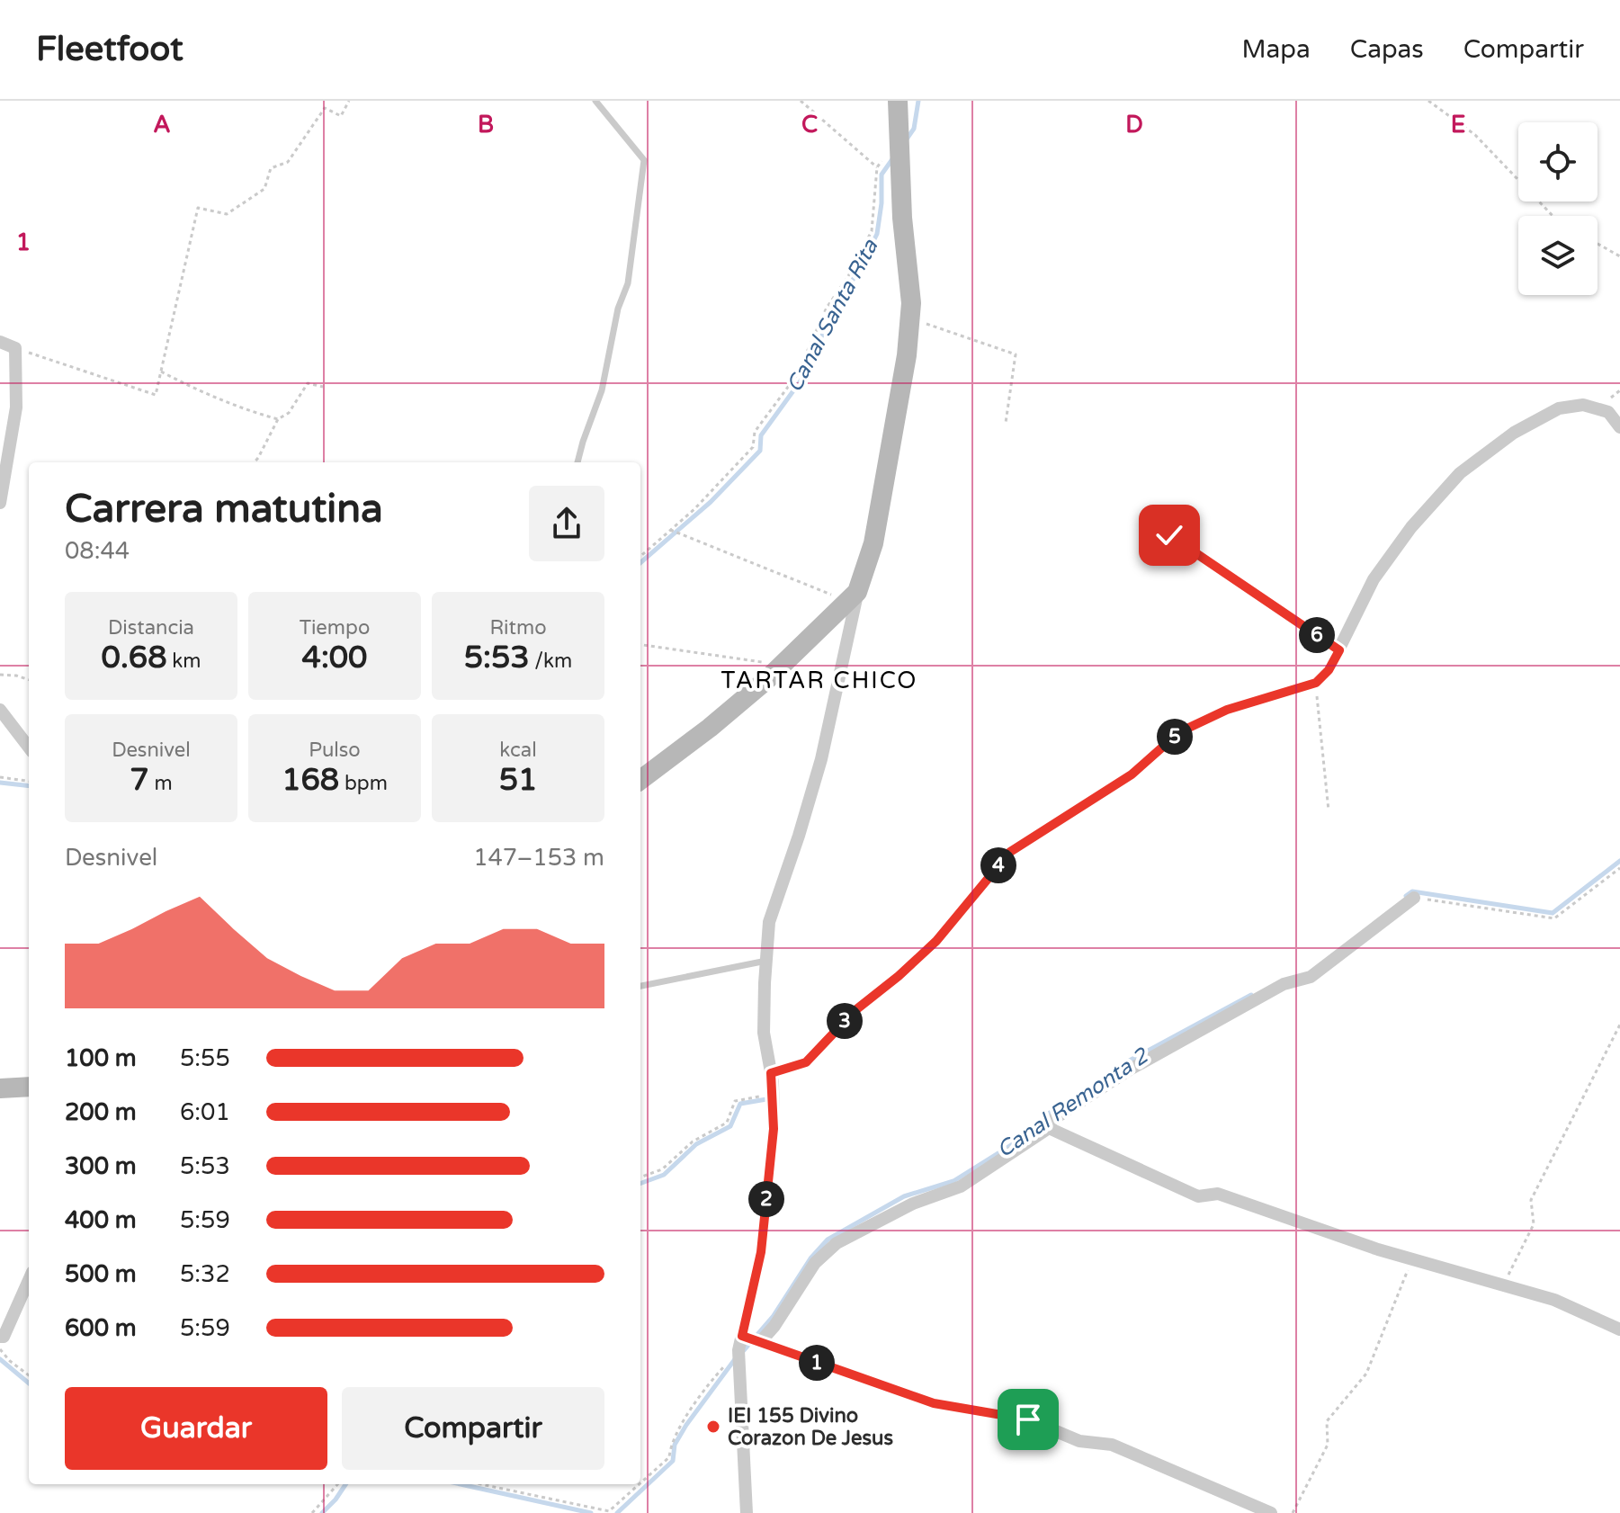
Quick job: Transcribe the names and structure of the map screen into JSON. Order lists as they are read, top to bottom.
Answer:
{
  "districts": ["TARTAR CHICO"],
  "water": ["Canal Santa Rita", "Canal Remonta 2"],
  "places": ["IEI 155 Divino Corazon De Jesus"],
  "page": {
    "header": "Fleetfoot",
    "nav": ["Mapa", "Capas", "Compartir"],
    "heading": ["Carrera matutina", "08:44"],
    "stats": [
      ["Distancia", "0.68 km"],
      ["Tiempo", "4:00"],
      ["Ritmo", "5:53 /km"],
      ["Desnivel", "7 m"],
      ["Pulso", "168 bpm"],
      ["kcal", "51"]
    ],
    "pins": [
      "6",
      "5",
      "4",
      "3",
      "2",
      "1"
    ],
    "chart": ["Desnivel", "147–153 m"],
    "list": [
      {
        "name": "100 m",
        "note": "5:55"
      },
      {
        "name": "200 m",
        "note": "6:01"
      },
      {
        "name": "300 m",
        "note": "5:53"
      },
      {
        "name": "400 m",
        "note": "5:59"
      },
      {
        "name": "500 m",
        "note": "5:32"
      },
      {
        "name": "600 m",
        "note": "5:59"
      }
    ],
    "buttons": ["Guardar", "Compartir"]
  },
  "grid": {
    "columns": [
      "A",
      "B",
      "C",
      "D",
      "E"
    ],
    "rows": ["1"]
  }
}
